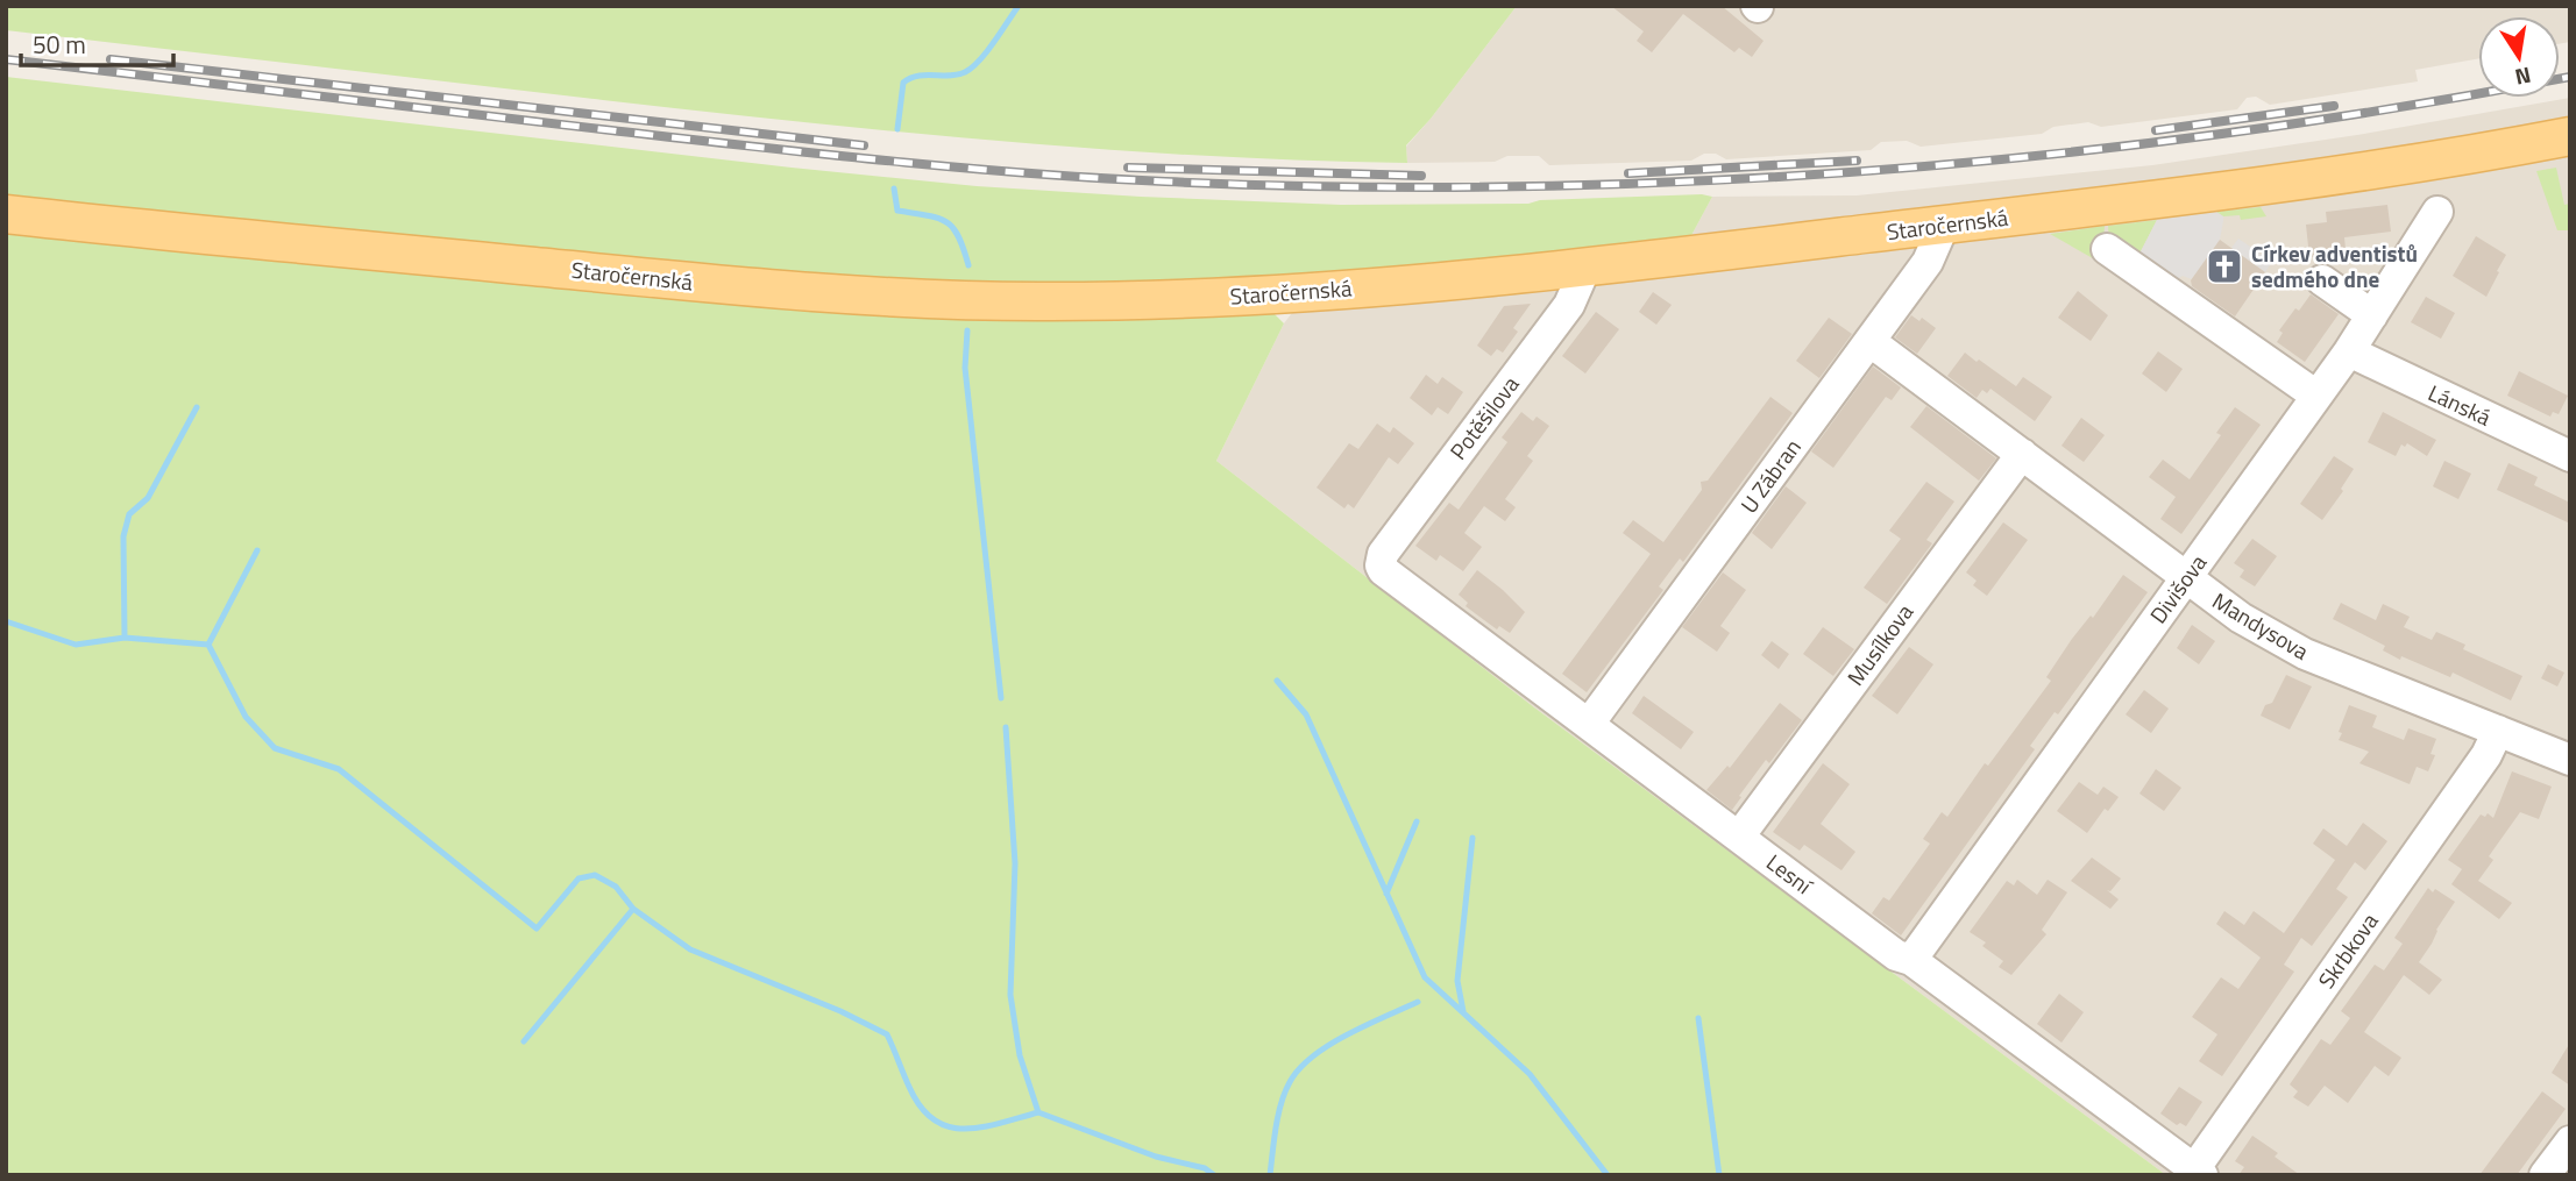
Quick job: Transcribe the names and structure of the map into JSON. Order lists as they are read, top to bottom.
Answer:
{
  "streets": {
    "main road": ["Staročernská"],
    "street": [
      "Lánská",
      "Potěšilova",
      "U Zábran",
      "Divišova",
      "Mandysova",
      "Musílkova",
      "Lesní",
      "Skrbkova"
    ]
  },
  "crossings": [
    ["Staročernská", "Potěšilova"],
    ["Staročernská", "U Zábran"],
    ["Lánská", "Divišova"],
    ["Potěšilova", "Lesní"],
    ["U Zábran", "Mandysova"],
    ["U Zábran", "Lesní"],
    ["Divišova", "Mandysova"],
    ["Divišova", "Lesní"],
    ["Mandysova", "Musílkova"],
    ["Mandysova", "Skrbkova"],
    ["Musílkova", "Lesní"],
    ["Lesní", "Skrbkova"]
  ],
  "places": {
    "church": ["Církev adventistů sedmého dne"]
  },
  "scale_bar": "50 m",
  "north": "bottom"
}
